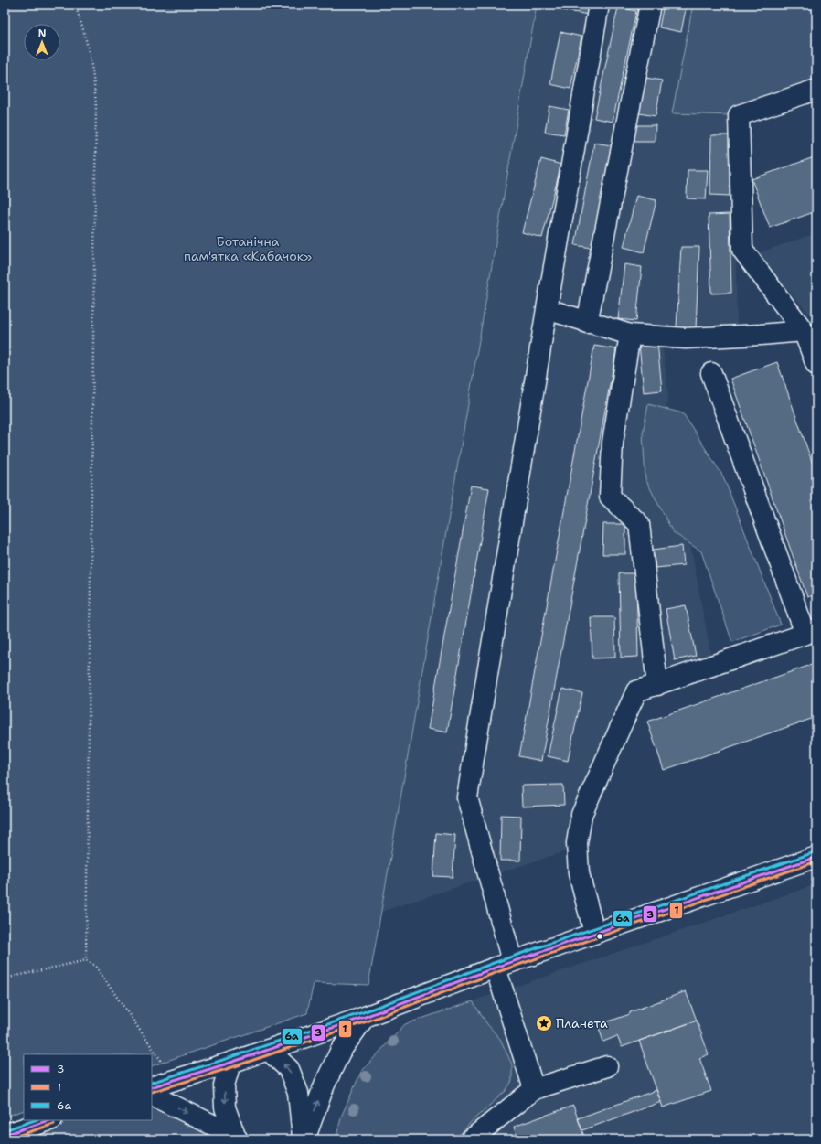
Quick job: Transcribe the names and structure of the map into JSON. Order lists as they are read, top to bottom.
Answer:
{
  "parks": ["Ботанічна пам'ятка «Кабачок»"],
  "places": {
    "place": ["Планета"]
  },
  "lines": ["transit line 6а", "transit line 3", "transit line 1"],
  "legend": ["3", "1", "6а"],
  "north": "top"
}
